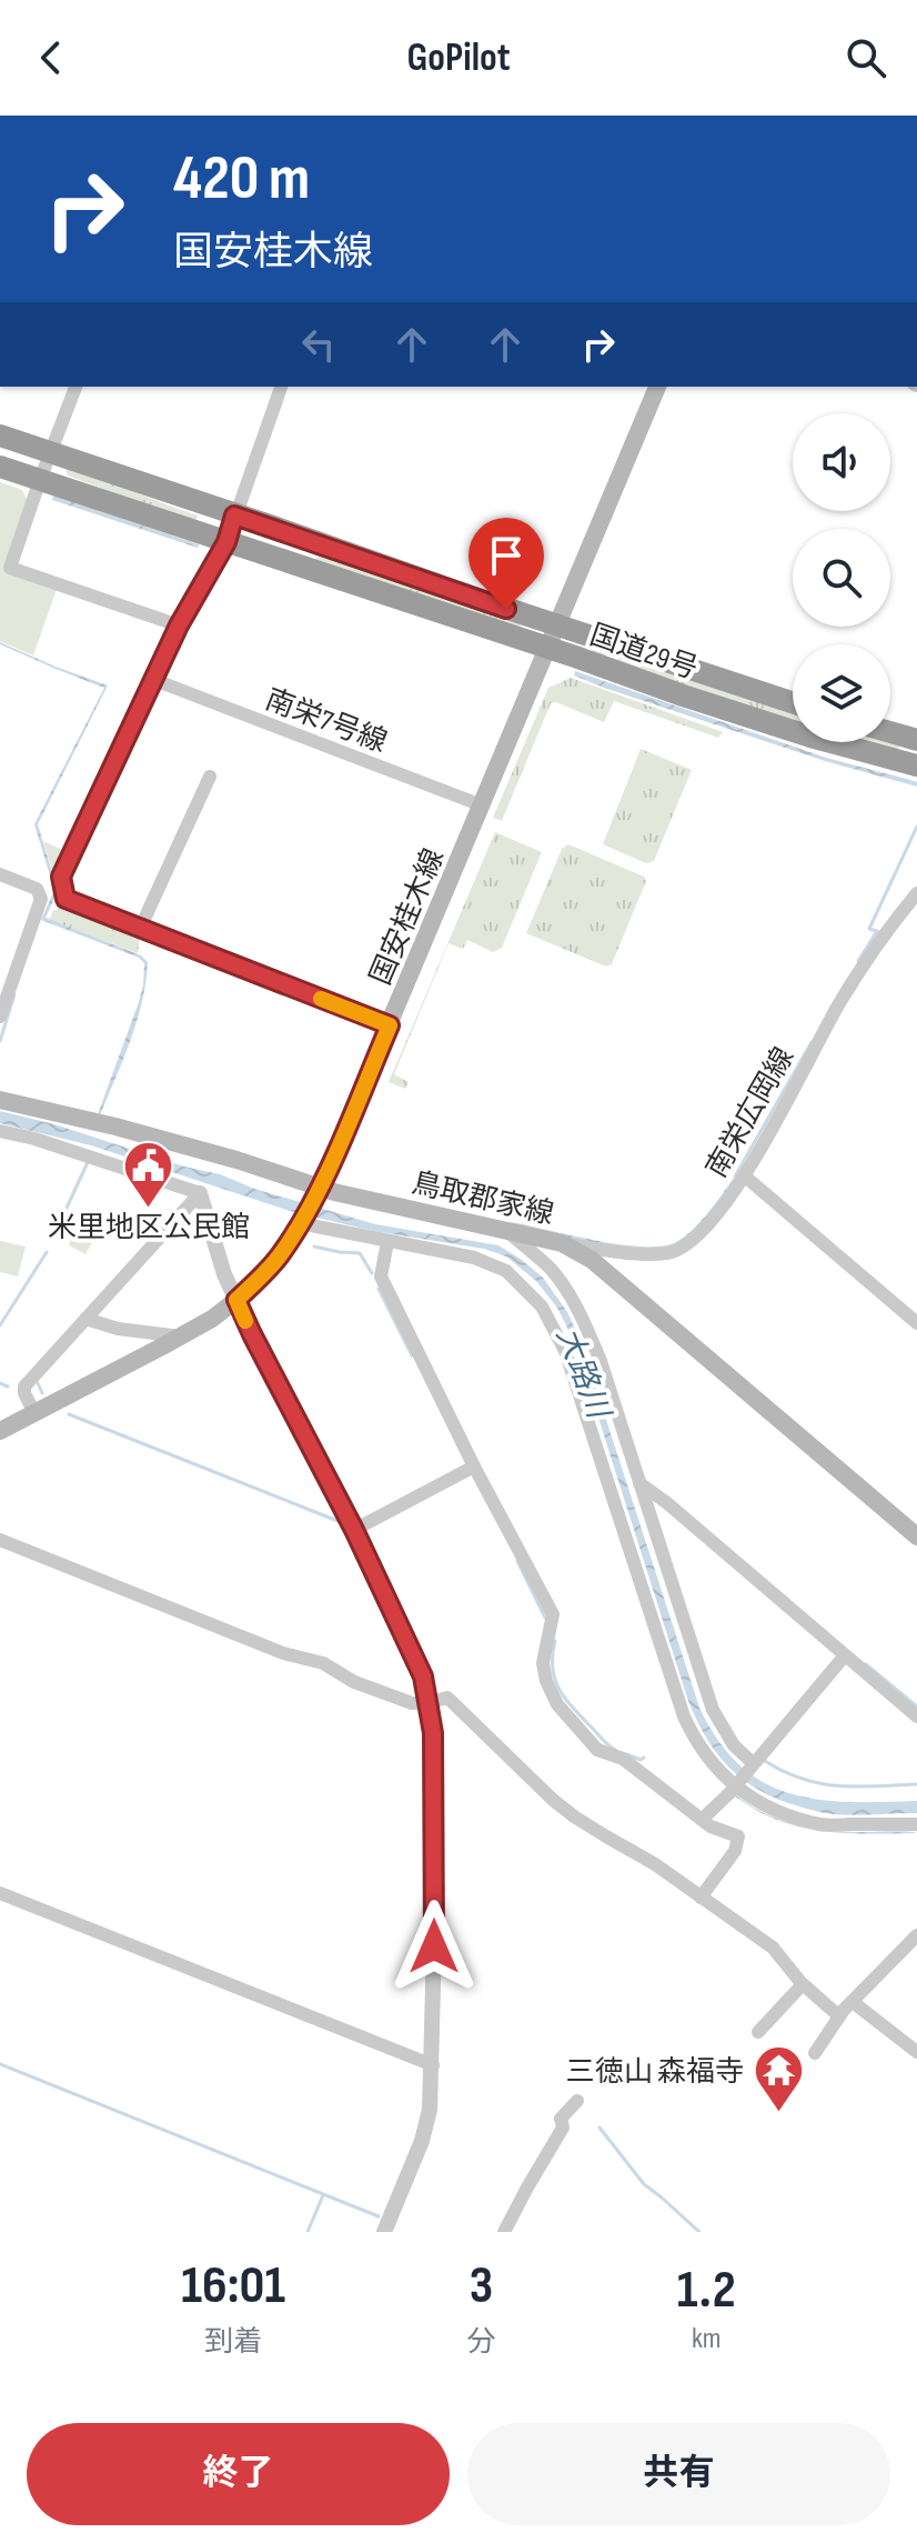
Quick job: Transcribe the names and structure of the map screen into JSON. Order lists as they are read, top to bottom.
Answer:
{
  "streets": {
    "highway": ["国道29号"],
    "main road": ["国安桂木線", "鳥取郡家線"],
    "street": ["南栄7号線", "南栄広岡線"]
  },
  "crossings": [
    ["国道29号", "国安桂木線"],
    ["南栄7号線", "国安桂木線"],
    ["国安桂木線", "鳥取郡家線"],
    ["南栄広岡線", "鳥取郡家線"]
  ],
  "water": ["大路川"],
  "places": {
    "public building": ["米里地区公民館"],
    "temple": ["三徳山 森福寺"]
  },
  "page": {
    "header": "GoPilot",
    "turn": ["420 m", "国安桂木線"],
    "eta": [
      "16:01",
      "到着",
      "3",
      "分",
      "1.2",
      "km"
    ],
    "buttons": ["終了", "共有"]
  }
}
